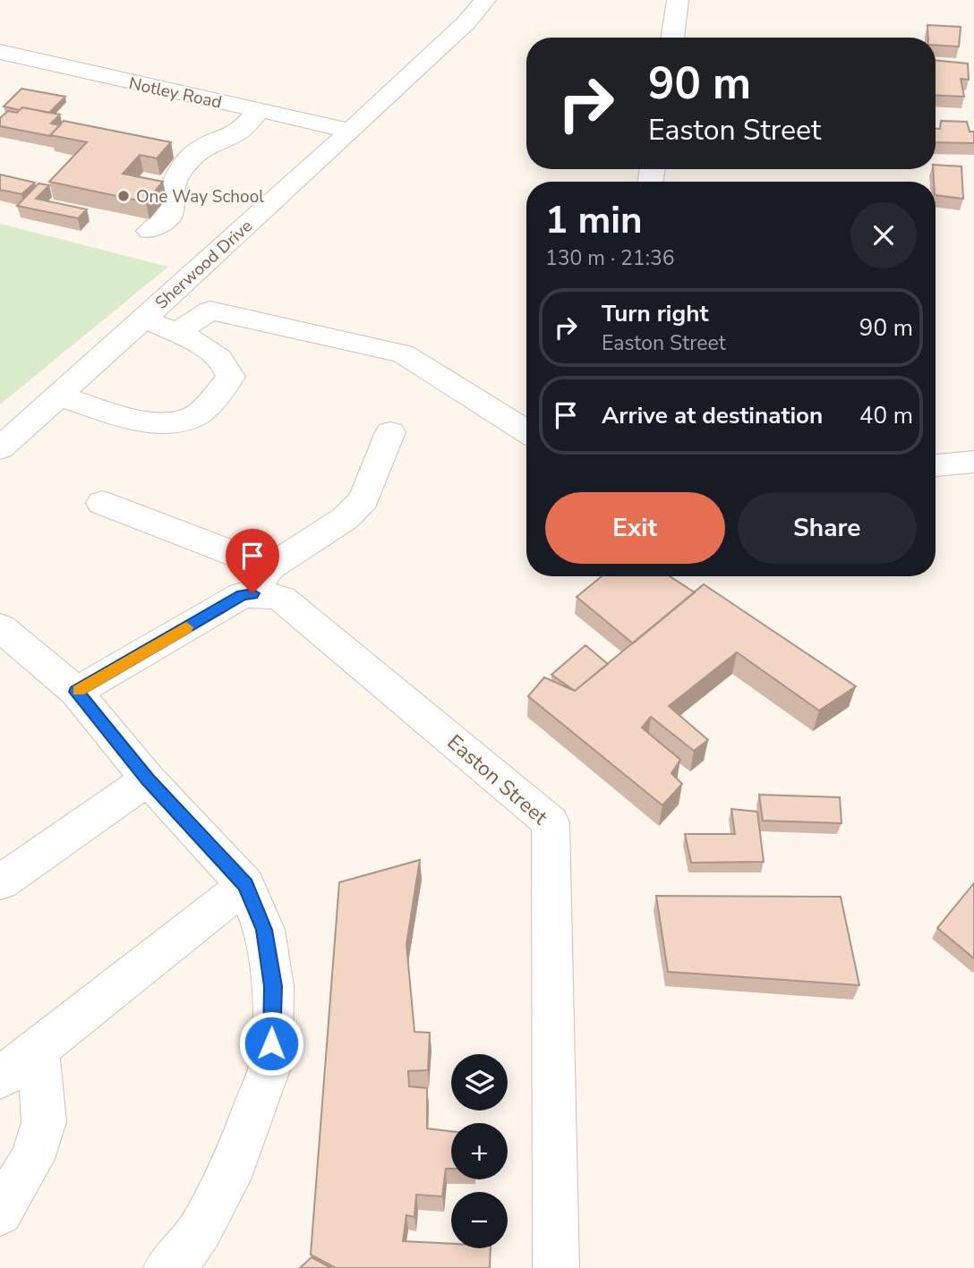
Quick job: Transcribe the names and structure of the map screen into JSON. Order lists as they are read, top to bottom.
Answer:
{
  "streets": {
    "street": ["Notley Road", "Sherwood Drive", "Easton Street"]
  },
  "crossings": [
    ["Notley Road", "Sherwood Drive"]
  ],
  "places": ["One Way School"],
  "page": {
    "turn": ["90 m", "Easton Street"],
    "heading": ["1 min", "130 m · 21:36"],
    "list": [
      {
        "name": "Turn right",
        "note": "Easton Street",
        "value": "90 m"
      },
      {
        "name": "Arrive at destination",
        "value": "40 m"
      }
    ],
    "buttons": ["Exit", "Share"],
    "map_buttons": ["+", "−"]
  }
}
